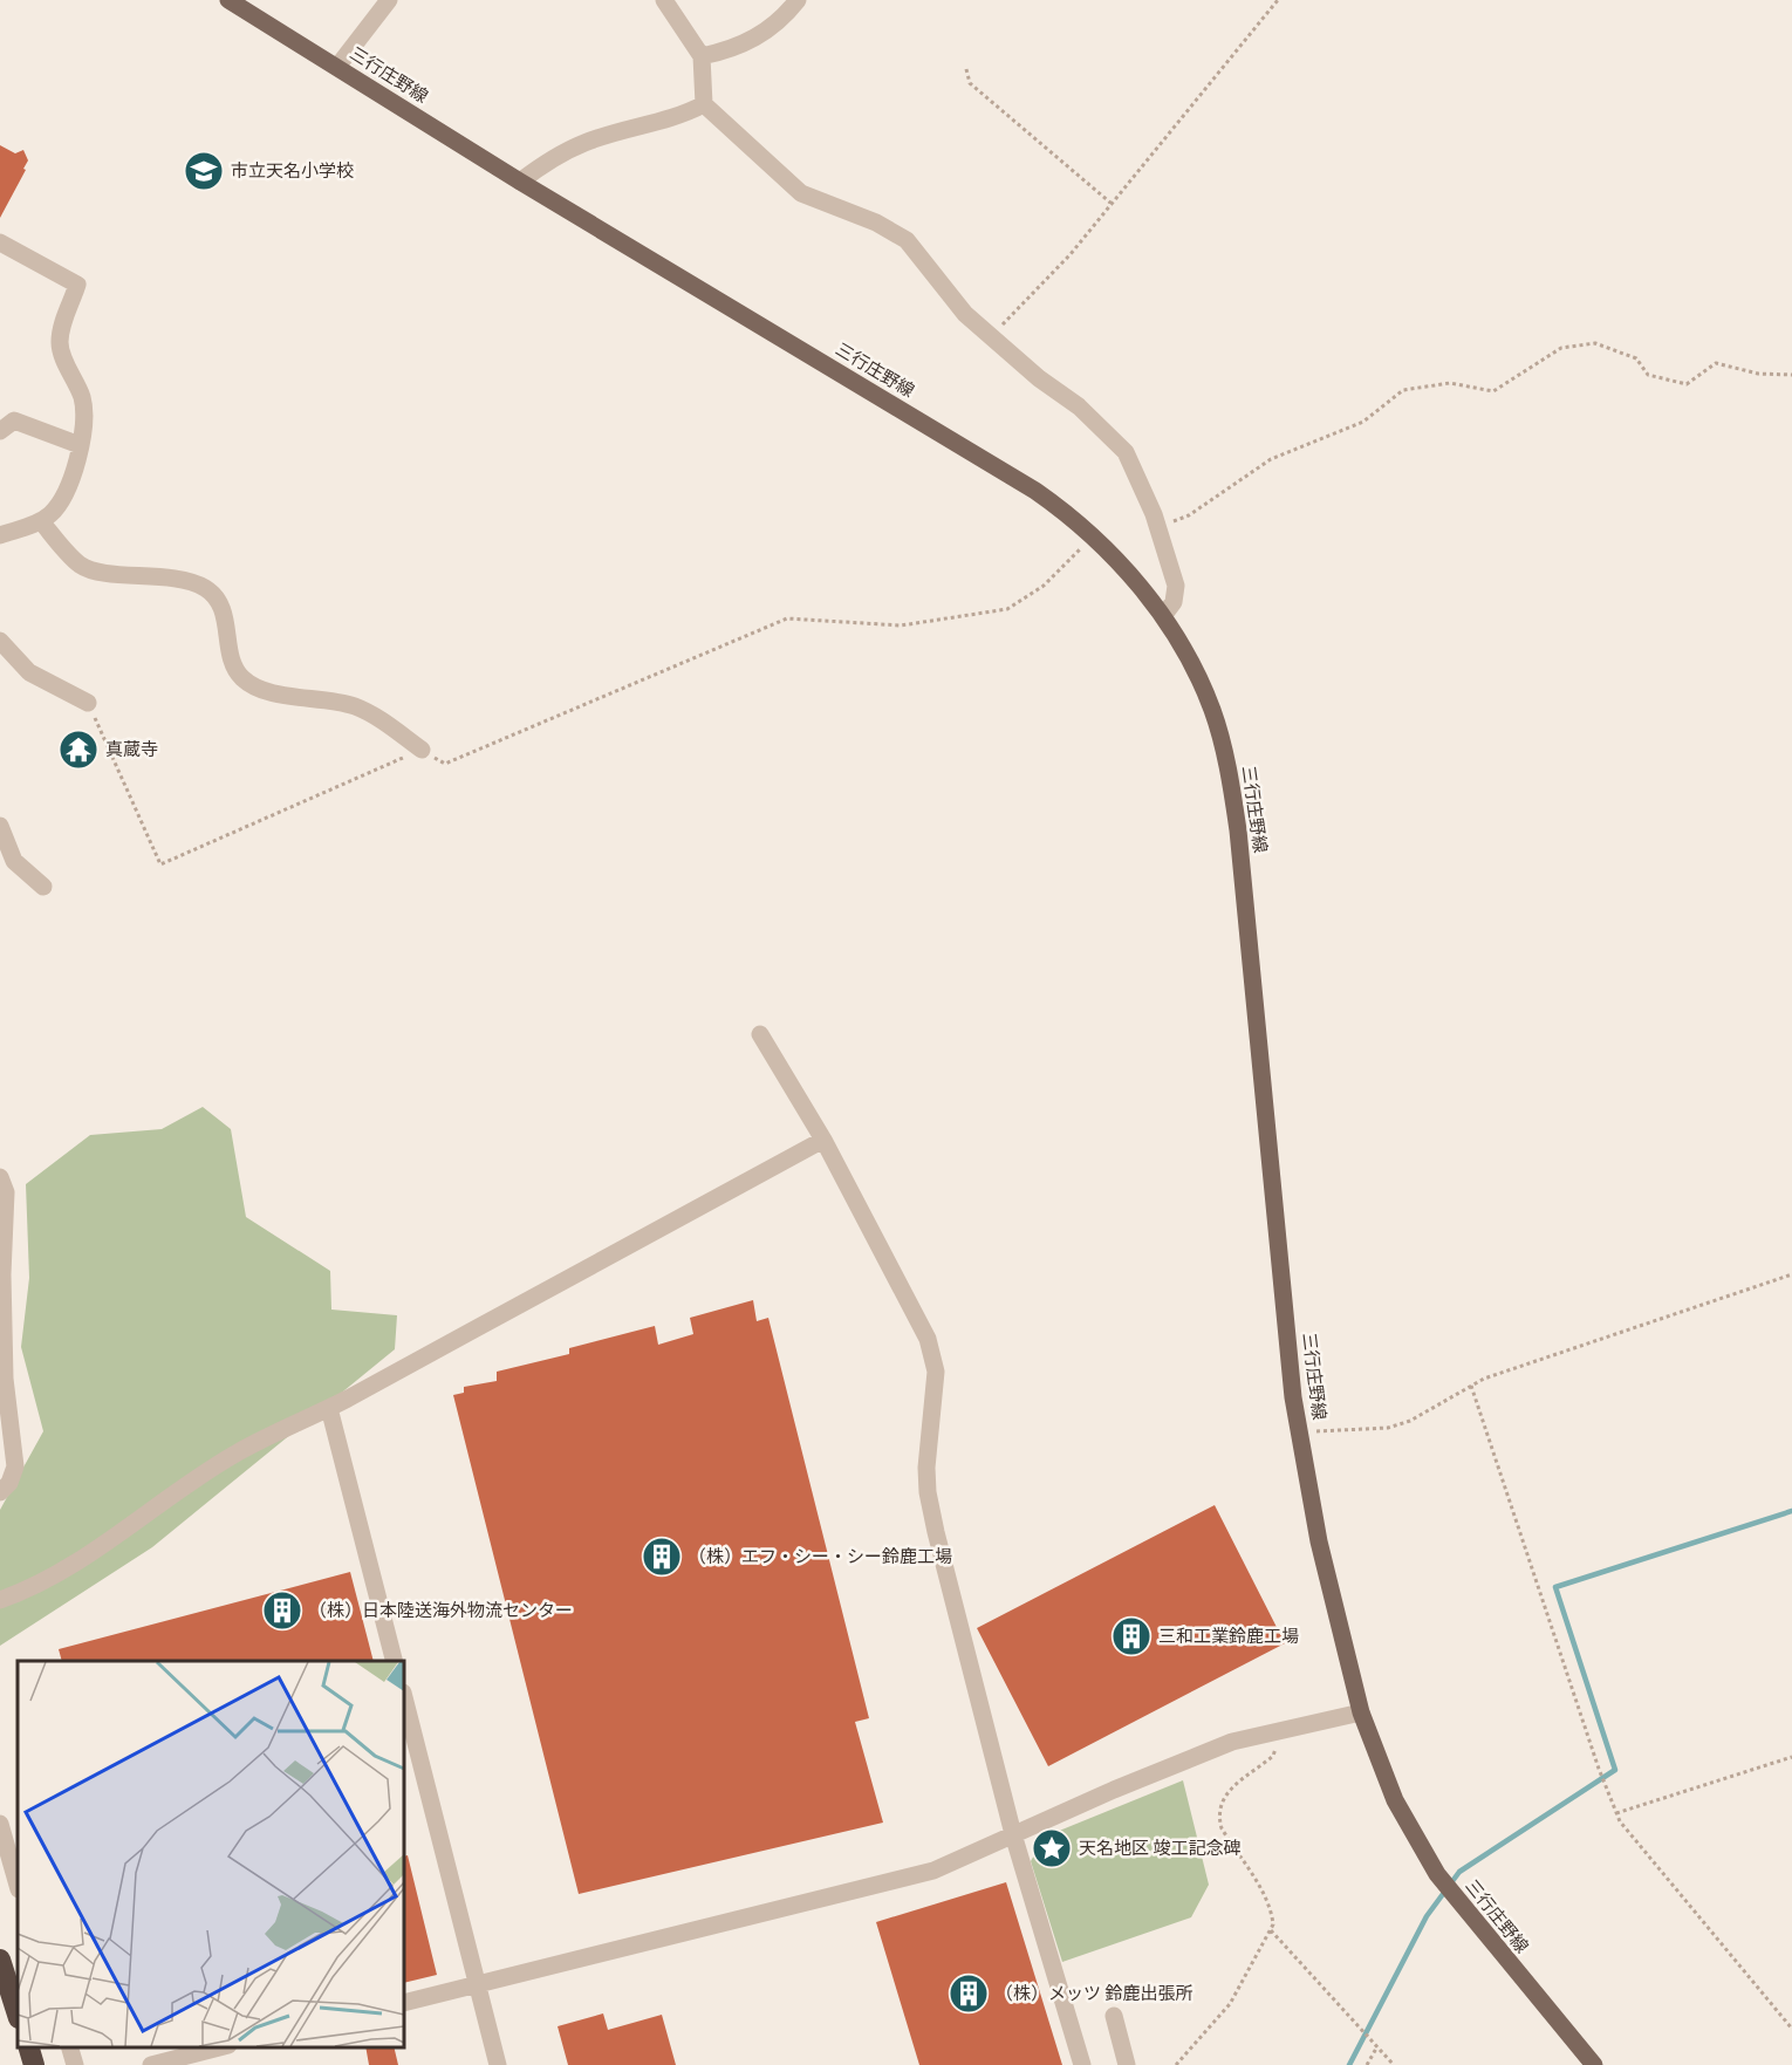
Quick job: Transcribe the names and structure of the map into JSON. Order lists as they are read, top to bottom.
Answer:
{
  "streets": {
    "main road": ["三行庄野線"]
  },
  "places": {
    "school or university": ["市立天名小学校"],
    "temple": ["真蔵寺"],
    "building": [
      "（株）エフ・シー・シー鈴鹿工場",
      "（株）日本陸送海外物流センター",
      "三和工業鈴鹿工場",
      "（株）メッツ 鈴鹿出張所"
    ],
    "place": ["天名地区 竣工記念碑"]
  }
}
